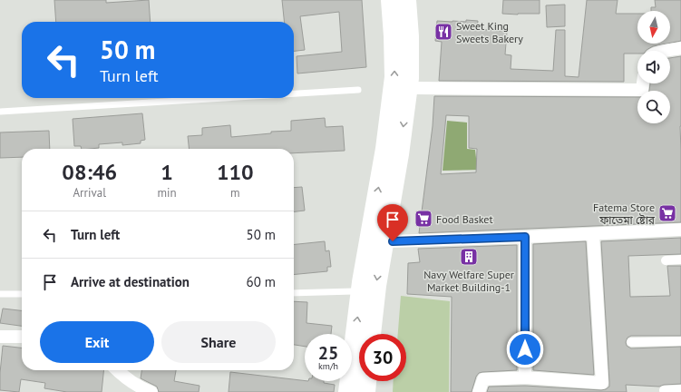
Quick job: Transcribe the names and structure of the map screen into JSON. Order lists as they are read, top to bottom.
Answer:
{
  "places": {
    "restaurant": ["Sweet King Sweets Bakery"],
    "supermarket": ["Fatema Store ফাতেমা ষ্টোর", "Food Basket"],
    "building": ["Navy Welfare Super Market Building-1"]
  },
  "north": "bottom",
  "page": {
    "turn": ["50 m", "Turn left"],
    "eta": [
      "08:46",
      "Arrival",
      "1",
      "min",
      "110",
      "m"
    ],
    "list": [
      {
        "name": "Turn left",
        "value": "50 m"
      },
      {
        "name": "Arrive at destination",
        "value": "60 m"
      }
    ],
    "buttons": ["Exit", "Share"],
    "speed": "25 km/h",
    "limit": "30"
  }
}
